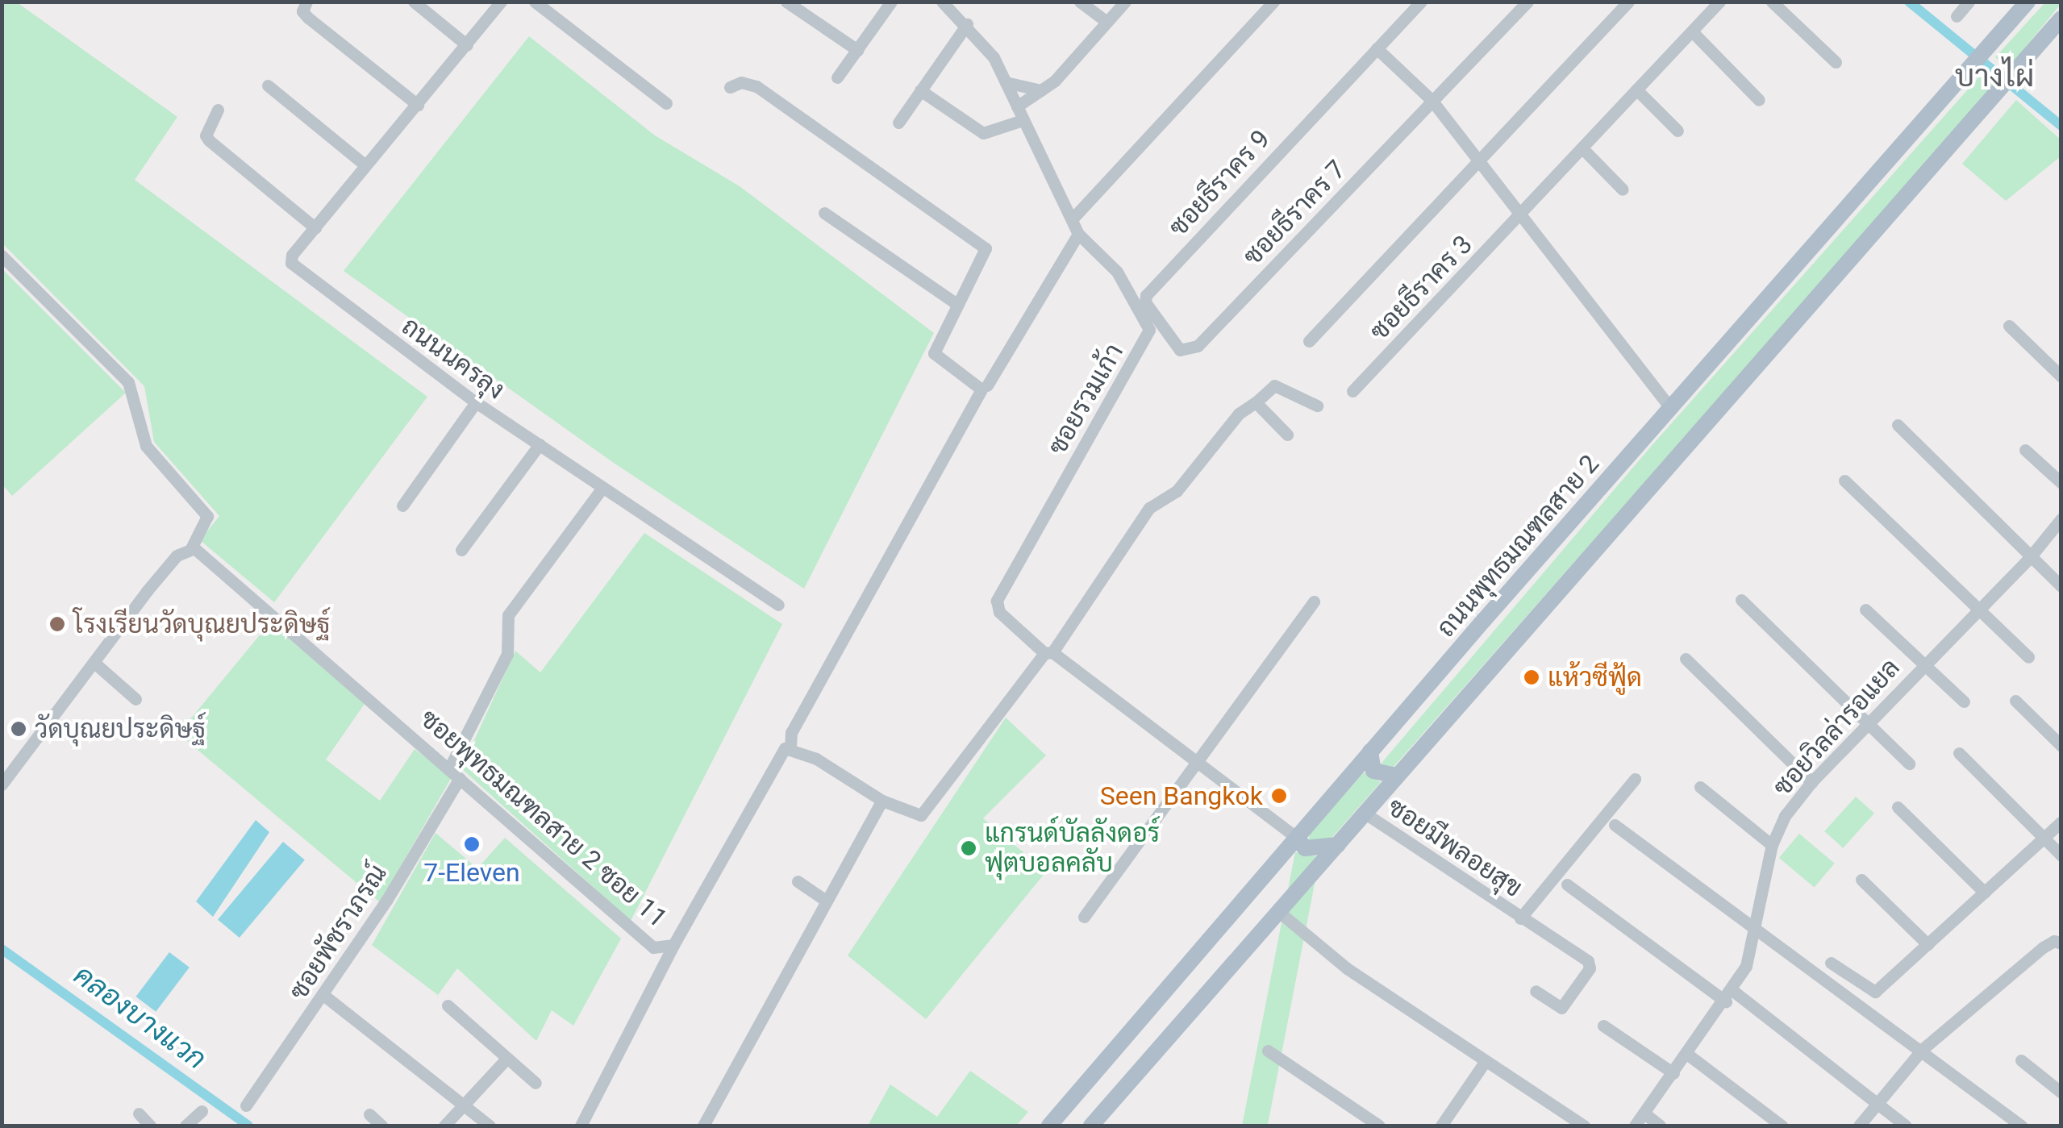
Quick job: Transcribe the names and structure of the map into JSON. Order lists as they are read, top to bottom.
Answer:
{
  "streets": {
    "main road": ["ถนนพุทธมณฑลสาย 2"],
    "street": [
      "ซอยธีราคร 9",
      "ซอยธีราคร 7",
      "ซอยธีราคร 3",
      "ถนนนครลุง",
      "ซอยรวมเก้า",
      "ซอยวิลล่ารอแยล",
      "ซอยพุทธมณฑลสาย 2 ซอย 11",
      "ซอยมีพลอยสุข",
      "ซอยพัชราภรณ์"
    ]
  },
  "crossings": [
    ["ซอยธีราคร 9", "ซอยธีราคร 7"],
    ["ซอยพุทธมณฑลสาย 2 ซอย 11", "ซอยพัชราภรณ์"]
  ],
  "districts": ["บางไผ่"],
  "water": ["คลองบางแวก"],
  "places": [
    "โรงเรียนวัดบุณยประดิษฐ์",
    "แห้วซีฟู้ด",
    "วัดบุณยประดิษฐ์",
    "Seen Bangkok",
    "7-Eleven",
    "แกรนด์บัลลังดอร์ ฟุตบอลคลับ"
  ]
}
